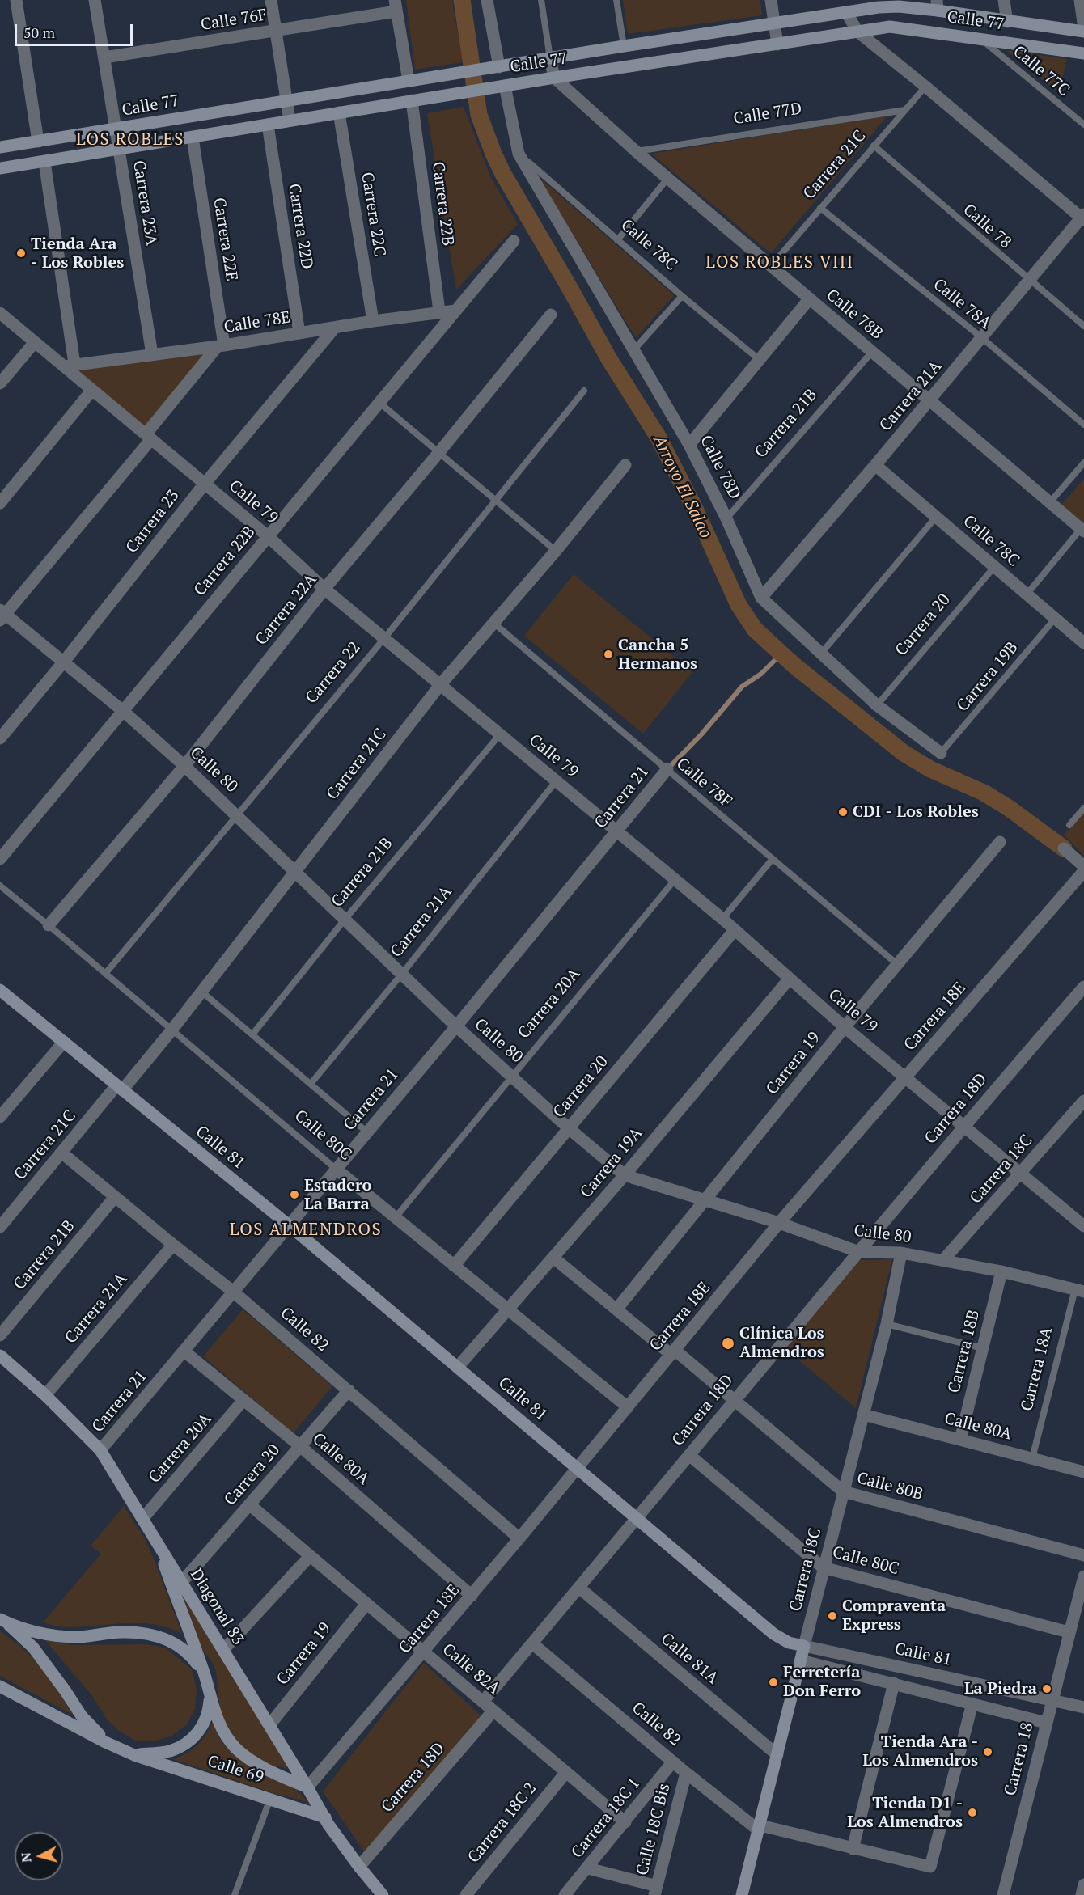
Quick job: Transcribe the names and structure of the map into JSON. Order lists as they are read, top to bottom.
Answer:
{
  "streets": {
    "street": [
      "Calle 76F",
      "Calle 77",
      "Carrera 21C",
      "Carrera 23A",
      "Carrera 22B",
      "Carrera 22C",
      "Carrera 22D",
      "Carrera 22E",
      "Calle 78C",
      "Calle 78B",
      "Calle 78E",
      "Carrera 21A",
      "Carrera 21B",
      "Calle 78D",
      "Calle 79",
      "Carrera 23",
      "Carrera 22A",
      "Carrera 20",
      "Calle 80",
      "Carrera 21",
      "Carrera 20A",
      "Carrera 18E",
      "Carrera 19",
      "Carrera 18D",
      "Calle 80C",
      "Calle 81",
      "Carrera 19A",
      "Carrera 18C",
      "Calle 82",
      "Carrera 18B",
      "Calle 80A",
      "Calle 80B",
      "Diagonal 83",
      "Calle 81A",
      "Calle 82A",
      "Carrera 18",
      "Calle 69",
      "Carrera 18C 1",
      "Carrera 18C 2",
      "Calle 18C Bis"
    ],
    "lane": [
      "Calle 77C",
      "Calle 77D",
      "Calle 78",
      "Calle 78A",
      "Carrera 22",
      "Carrera 19B",
      "Calle 78F",
      "Carrera 18A"
    ]
  },
  "crossings": [
    ["Calle 76F", "Carrera 23A"],
    ["Calle 77", "Calle 77C"],
    ["Calle 77", "Carrera 23A"],
    ["Calle 77", "Carrera 22B"],
    ["Calle 77", "Carrera 22C"],
    ["Calle 77", "Carrera 22D"],
    ["Calle 77", "Carrera 22E"],
    ["Calle 77", "Calle 78B"],
    ["Calle 77D", "Carrera 21C"],
    ["Calle 77D", "Calle 78B"],
    ["Carrera 21C", "Calle 78"],
    ["Carrera 21C", "Calle 78A"],
    ["Carrera 21C", "Calle 78B"],
    ["Carrera 21C", "Calle 79"],
    ["Carrera 21C", "Calle 80"],
    ["Carrera 21C", "Calle 78F"],
    ["Carrera 21C", "Calle 80C"],
    ["Carrera 21C", "Calle 81"],
    ["Carrera 21C", "Calle 82"],
    ["Carrera 23A", "Calle 78E"],
    ["Carrera 22B", "Calle 78E"],
    ["Carrera 22B", "Calle 79"],
    ["Carrera 22B", "Calle 80"],
    ["Carrera 22C", "Calle 78E"],
    ["Carrera 22D", "Calle 78E"],
    ["Calle 78", "Carrera 21A"],
    ["Carrera 22E", "Calle 78E"],
    ["Calle 78C", "Carrera 21A"],
    ["Calle 78C", "Calle 78D"],
    ["Calle 78C", "Carrera 20"],
    ["Calle 78C", "Carrera 19B"],
    ["Calle 78A", "Carrera 21A"],
    ["Calle 78B", "Carrera 21A"],
    ["Calle 78B", "Carrera 21B"],
    ["Calle 78E", "Calle 79"],
    ["Calle 78E", "Carrera 23"],
    ["Carrera 21A", "Calle 78D"],
    ["Carrera 21A", "Calle 79"],
    ["Carrera 21A", "Calle 80"],
    ["Carrera 21A", "Calle 82"],
    ["Carrera 21A", "Diagonal 83"],
    ["Carrera 21B", "Calle 78D"],
    ["Carrera 21B", "Calle 79"],
    ["Carrera 21B", "Calle 80"],
    ["Carrera 21B", "Calle 82"],
    ["Calle 78D", "Carrera 20"],
    ["Calle 78D", "Carrera 19B"],
    ["Calle 79", "Carrera 23"],
    ["Calle 79", "Carrera 22A"],
    ["Calle 79", "Carrera 20"],
    ["Calle 79", "Carrera 22"],
    ["Calle 79", "Carrera 21"],
    ["Calle 79", "Carrera 20A"],
    ["Calle 79", "Carrera 18E"],
    ["Calle 79", "Carrera 19"],
    ["Calle 79", "Carrera 18D"],
    ["Calle 79", "Carrera 19A"],
    ["Calle 79", "Carrera 18C"],
    ["Carrera 23", "Calle 80"],
    ["Carrera 22A", "Calle 80"],
    ["Carrera 22A", "Calle 80C"],
    ["Carrera 20", "Calle 80"],
    ["Carrera 20", "Calle 80C"],
    ["Carrera 20", "Calle 82"],
    ["Carrera 20", "Calle 80A"],
    ["Carrera 20", "Diagonal 83"],
    ["Carrera 20", "Calle 82A"],
    ["Carrera 22", "Calle 80"],
    ["Carrera 22", "Calle 80C"],
    ["Calle 80", "Carrera 21"],
    ["Calle 80", "Carrera 20A"],
    ["Calle 80", "Carrera 18E"],
    ["Calle 80", "Carrera 19"],
    ["Calle 80", "Carrera 18D"],
    ["Calle 80", "Carrera 19A"],
    ["Calle 80", "Carrera 18C"],
    ["Calle 80", "Carrera 18B"],
    ["Calle 80", "Carrera 18A"],
    ["Calle 78F", "Carrera 21"],
    ["Calle 78F", "Carrera 19"],
    ["Carrera 21", "Calle 80C"],
    ["Carrera 21", "Calle 81"],
    ["Carrera 21", "Calle 82"],
    ["Carrera 21", "Calle 80A"],
    ["Carrera 21", "Diagonal 83"],
    ["Carrera 20A", "Calle 80C"],
    ["Carrera 20A", "Calle 80A"],
    ["Carrera 20A", "Diagonal 83"],
    ["Carrera 18E", "Calle 80C"],
    ["Carrera 18E", "Calle 81"],
    ["Carrera 18E", "Calle 82"],
    ["Carrera 18E", "Calle 80A"],
    ["Carrera 18E", "Calle 80B"],
    ["Carrera 18E", "Diagonal 83"],
    ["Carrera 18E", "Calle 82A"],
    ["Carrera 19", "Calle 80B"],
    ["Carrera 19", "Diagonal 83"],
    ["Carrera 19", "Calle 82A"],
    ["Carrera 18D", "Calle 80C"],
    ["Carrera 18D", "Calle 81"],
    ["Carrera 18D", "Calle 82"],
    ["Carrera 18D", "Calle 80B"],
    ["Carrera 18D", "Diagonal 83"],
    ["Carrera 18D", "Calle 81A"],
    ["Carrera 18D", "Calle 82A"],
    ["Calle 80C", "Carrera 19A"],
    ["Calle 80C", "Carrera 18C"],
    ["Calle 80C", "Carrera 18"],
    ["Calle 81", "Carrera 19A"],
    ["Calle 81", "Carrera 18C"],
    ["Calle 81", "Carrera 18"],
    ["Carrera 19A", "Calle 80B"],
    ["Carrera 18C", "Calle 82"],
    ["Carrera 18C", "Calle 80A"],
    ["Carrera 18C", "Calle 80B"],
    ["Carrera 18C", "Calle 81A"],
    ["Calle 82", "Carrera 18C 1"],
    ["Calle 82", "Calle 18C Bis"],
    ["Carrera 18B", "Calle 80A"],
    ["Carrera 18A", "Calle 80A"],
    ["Diagonal 83", "Calle 69"],
    ["Calle 82A", "Carrera 18C 1"],
    ["Calle 82A", "Carrera 18C 2"]
  ],
  "districts": ["LOS ROBLES", "LOS ROBLES VIII", "LOS ALMENDROS"],
  "water": ["Arroyo El Salao"],
  "places": [
    "Tienda Ara - Los Robles",
    "Cancha 5 Hermanos",
    "CDI - Los Robles",
    "Estadero La Barra",
    "Clínica Los Almendros",
    "Compraventa Express",
    "Ferretería Don Ferro",
    "La Piedra",
    "Tienda Ara - Los Almendros",
    "Tienda D1 - Los Almendros"
  ],
  "scale_bar": "50 m",
  "north": "left"
}
